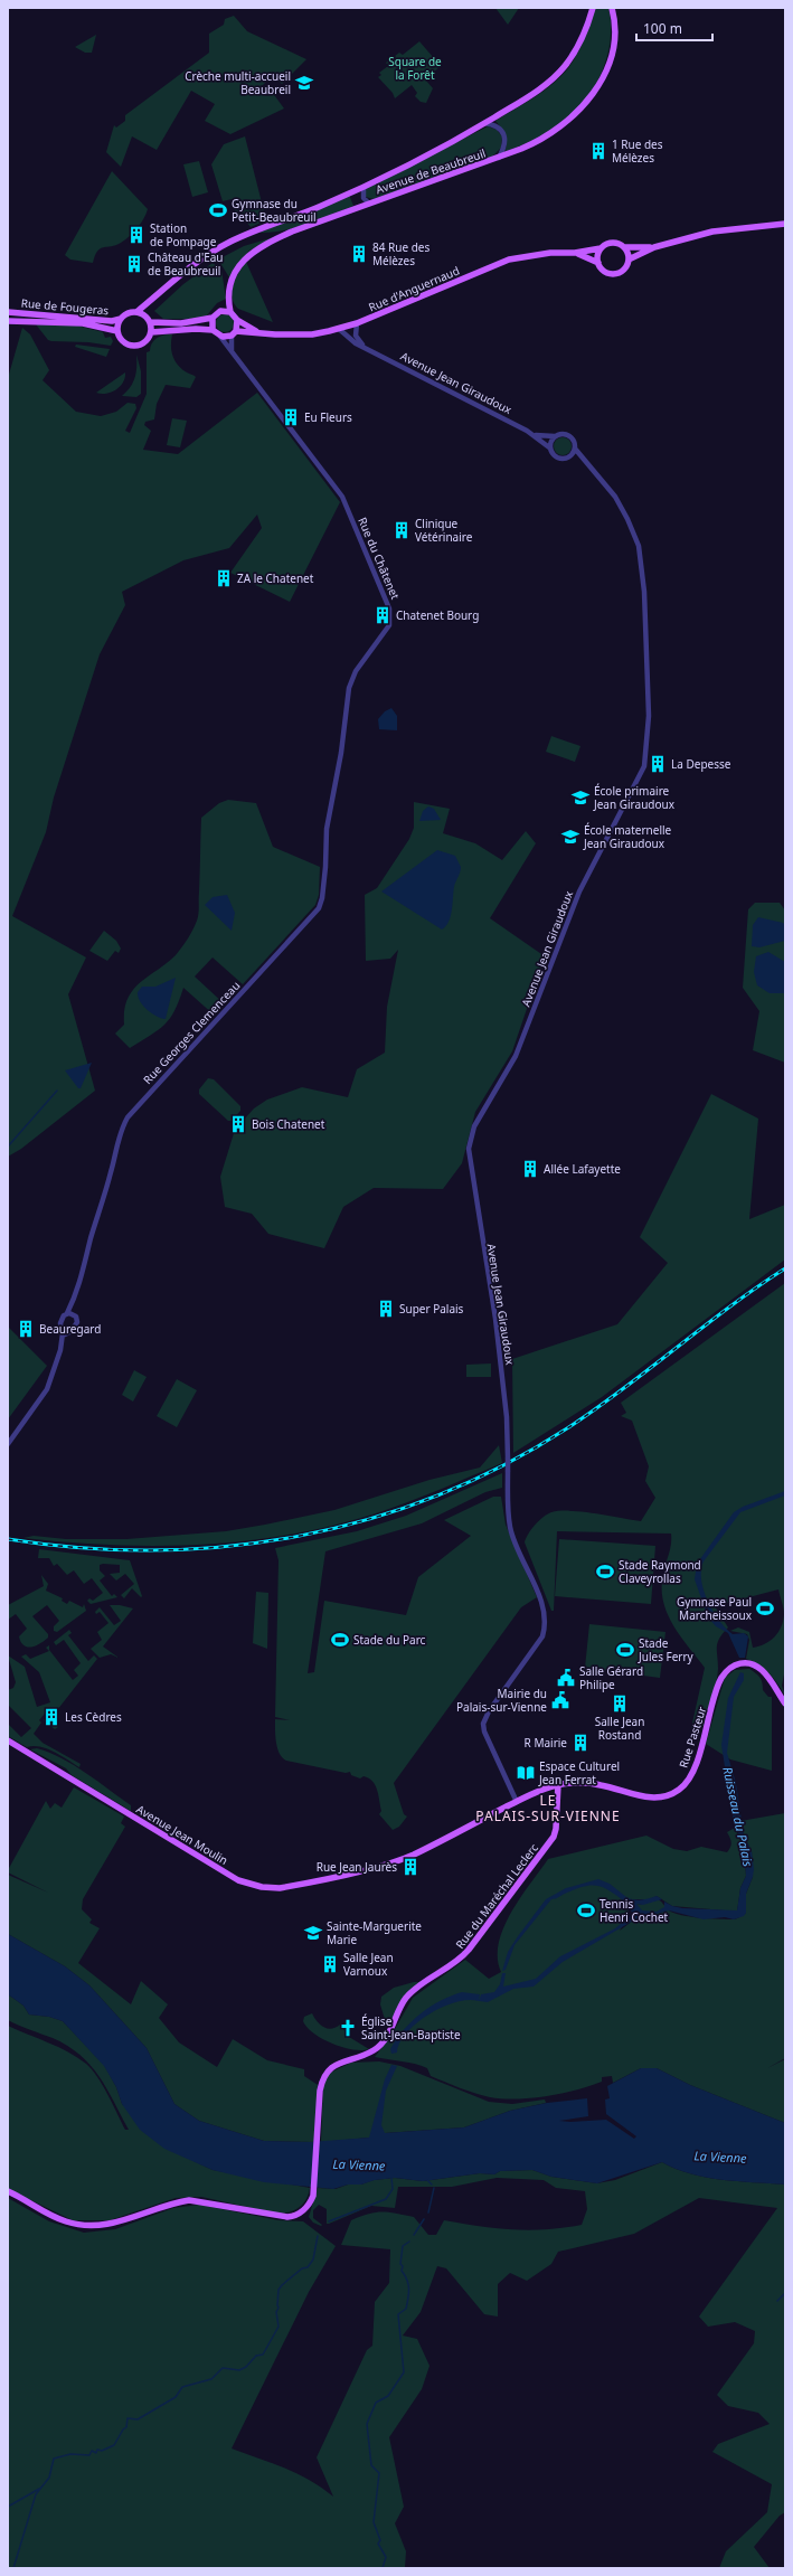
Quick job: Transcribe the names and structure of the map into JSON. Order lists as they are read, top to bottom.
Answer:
{
  "streets": {
    "main road": [
      "Avenue de Beaubreuil",
      "Rue d'Anguernaud",
      "Rue de Fougeras",
      "Rue Pasteur",
      "Avenue Jean Moulin",
      "Rue du Maréchal Leclerc"
    ],
    "street": ["Avenue Jean Giraudoux", "Rue du Châtenet", "Rue Georges Clemenceau"]
  },
  "crossings": [
    ["Avenue de Beaubreuil", "Rue d'Anguernaud"],
    ["Avenue de Beaubreuil", "Rue de Fougeras"],
    ["Avenue de Beaubreuil", "Rue du Châtenet"],
    ["Rue d'Anguernaud", "Avenue Jean Giraudoux"],
    ["Rue d'Anguernaud", "Rue du Châtenet"],
    ["Avenue Jean Giraudoux", "Avenue Jean Moulin"],
    ["Rue du Châtenet", "Rue Georges Clemenceau"],
    ["Rue Pasteur", "Rue du Maréchal Leclerc"]
  ],
  "districts": ["LE PALAIS-SUR-VIENNE"],
  "water": ["Ruisseau du Palais", "La Vienne"],
  "parks": ["Square de la Forêt"],
  "places": {
    "school or university": [
      "Crèche multi-accueil Beaubreil",
      "École primaire Jean Giraudoux",
      "École maternelle Jean Giraudoux",
      "Sainte-Marguerite Marie"
    ],
    "building": [
      "1 Rue des Mélèzes",
      "Station de Pompage",
      "84 Rue des Mélèzes",
      "Château d'Eau de Beaubreuil",
      "Eu Fleurs",
      "Clinique Vétérinaire",
      "ZA le Chatenet",
      "Chatenet Bourg",
      "La Depesse",
      "Bois Chatenet",
      "Allée Lafayette",
      "Super Palais",
      "Beauregard",
      "Salle Jean Rostand",
      "Les Cèdres",
      "R Mairie",
      "Rue Jean Jaurès",
      "Salle Jean Varnoux"
    ],
    "sports": [
      "Gymnase du Petit-Beaubreuil",
      "Stade Raymond Claveyrollas",
      "Gymnase Paul Marcheissoux",
      "Stade du Parc",
      "Stade Jules Ferry",
      "Tennis Henri Cochet"
    ],
    "public building": ["Salle Gérard Philipe", "Mairie du Palais-sur-Vienne"],
    "library": ["Espace Culturel Jean Ferrat"],
    "church": ["Église Saint-Jean-Baptiste"]
  },
  "scale_bar": "100 m"
}
